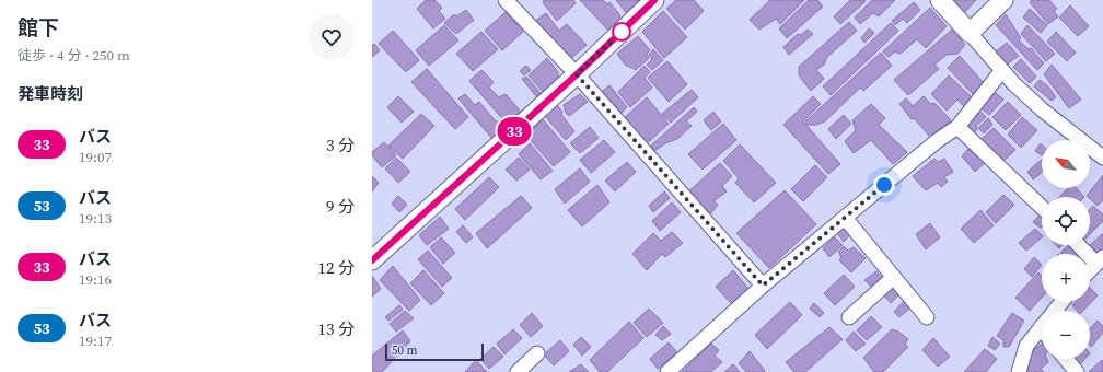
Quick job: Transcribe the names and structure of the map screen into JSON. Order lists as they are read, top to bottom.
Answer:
{
  "lines": ["bus line 33"],
  "scale_bar": "50 m",
  "north": "top left",
  "page": {
    "heading": [
      ["館下", "徒歩 · 4 分 · 250 m"],
      "発車時刻"
    ],
    "on_map": "33",
    "list": [
      {
        "mark": "33",
        "name": "バス",
        "note": "19:07",
        "value": "3 分"
      },
      {
        "mark": "53",
        "name": "バス",
        "note": "19:13",
        "value": "9 分"
      },
      {
        "mark": "33",
        "name": "バス",
        "note": "19:16",
        "value": "12 分"
      },
      {
        "mark": "53",
        "name": "バス",
        "note": "19:17",
        "value": "13 分"
      }
    ],
    "map_buttons": ["+", "−"],
    "scale": "50 m"
  }
}
